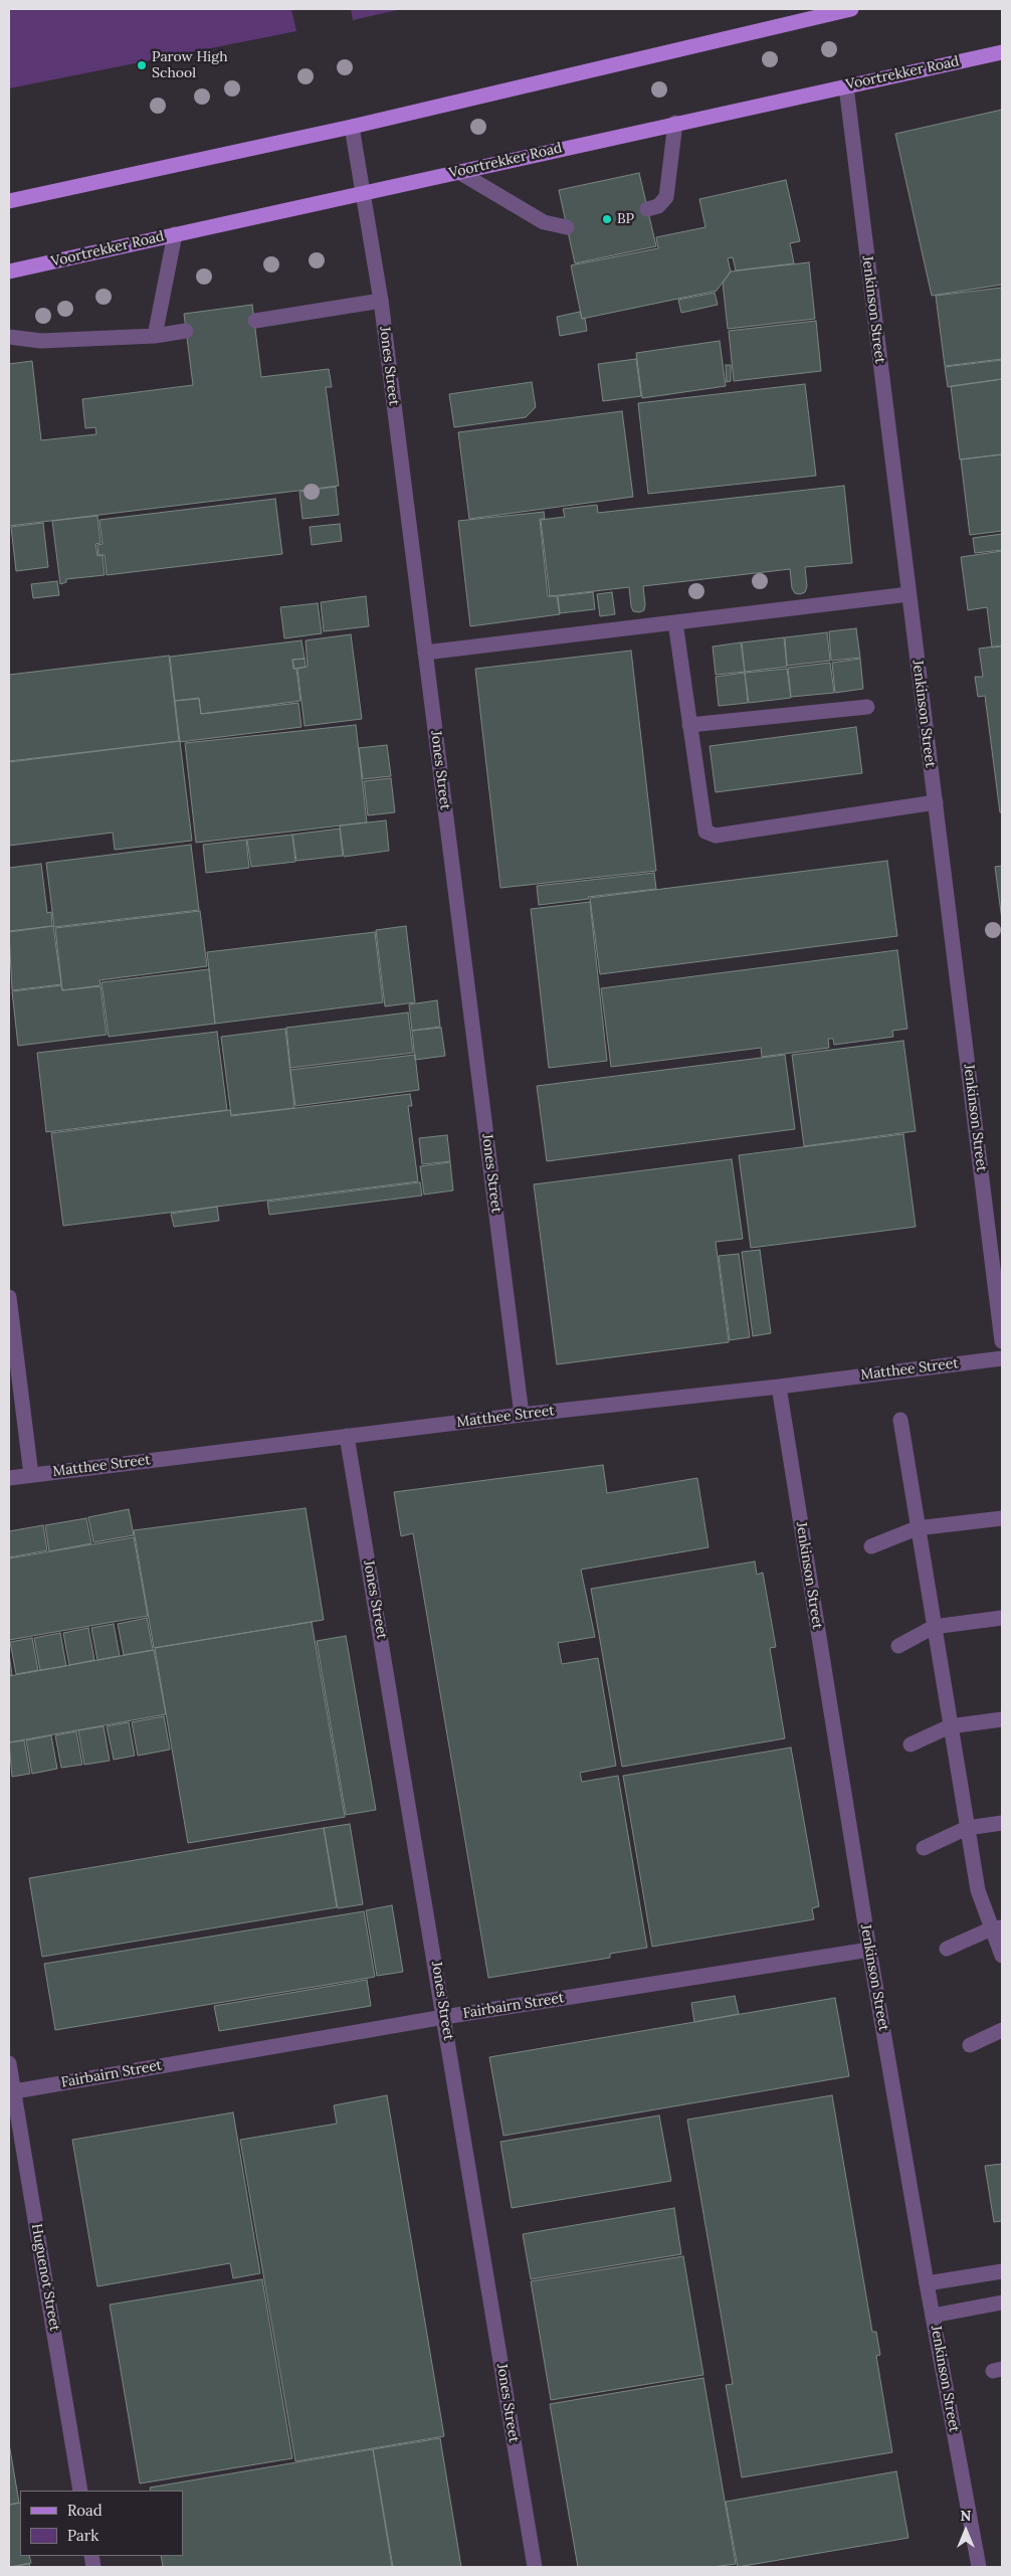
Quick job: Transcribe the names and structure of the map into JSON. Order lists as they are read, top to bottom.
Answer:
{
  "streets": {
    "main road": ["Voortrekker Road"],
    "street": [
      "Jenkinson Street",
      "Jones Street",
      "Matthee Street",
      "Fairbairn Street",
      "Huguenot Street"
    ]
  },
  "crossings": [
    ["Voortrekker Road", "Jenkinson Street"],
    ["Voortrekker Road", "Jones Street"],
    ["Jenkinson Street", "Matthee Street"],
    ["Jenkinson Street", "Fairbairn Street"],
    ["Jones Street", "Matthee Street"],
    ["Jones Street", "Fairbairn Street"],
    ["Fairbairn Street", "Huguenot Street"]
  ],
  "places": ["Parow High School", "BP"],
  "legend": ["Road", "Park"],
  "north": "top"
}
